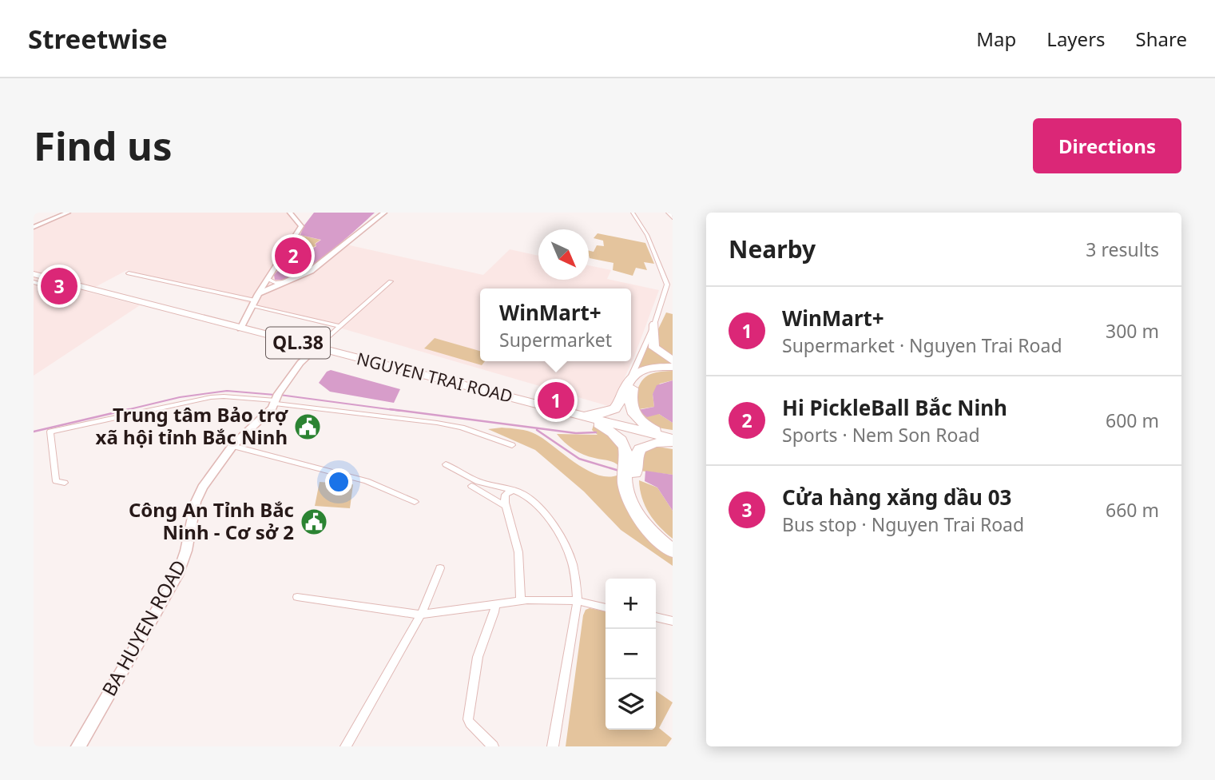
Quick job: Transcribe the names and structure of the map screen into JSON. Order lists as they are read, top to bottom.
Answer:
{
  "streets": {
    "highway": ["QL.38", "NGUYEN TRAI ROAD"],
    "street": ["BA HUYEN ROAD"]
  },
  "crossings": [
    ["NGUYEN TRAI ROAD", "BA HUYEN ROAD"]
  ],
  "places": {
    "public building": ["Trung tâm Bảo trợ xã hội tỉnh Bắc Ninh", "Công An Tỉnh Bắc Ninh - Cơ sở 2"]
  },
  "north": "bottom right",
  "page": {
    "header": "Streetwise",
    "nav": ["Map", "Layers", "Share"],
    "buttons": "Directions",
    "title": "Find us",
    "heading": ["Nearby", "3 results"],
    "pins": ["2", "3", "1"],
    "list": [
      {
        "mark": "1",
        "name": "WinMart+",
        "note": "Supermarket · Nguyen Trai Road",
        "value": "300 m"
      },
      {
        "mark": "2",
        "name": "Hi PickleBall Bắc Ninh",
        "note": "Sports · Nem Son Road",
        "value": "600 m"
      },
      {
        "mark": "3",
        "name": "Cửa hàng xăng dầu 03",
        "note": "Bus stop · Nguyen Trai Road",
        "value": "660 m"
      }
    ],
    "popup": ["WinMart+", "Supermarket"],
    "map_buttons": ["+", "−"]
  }
}
